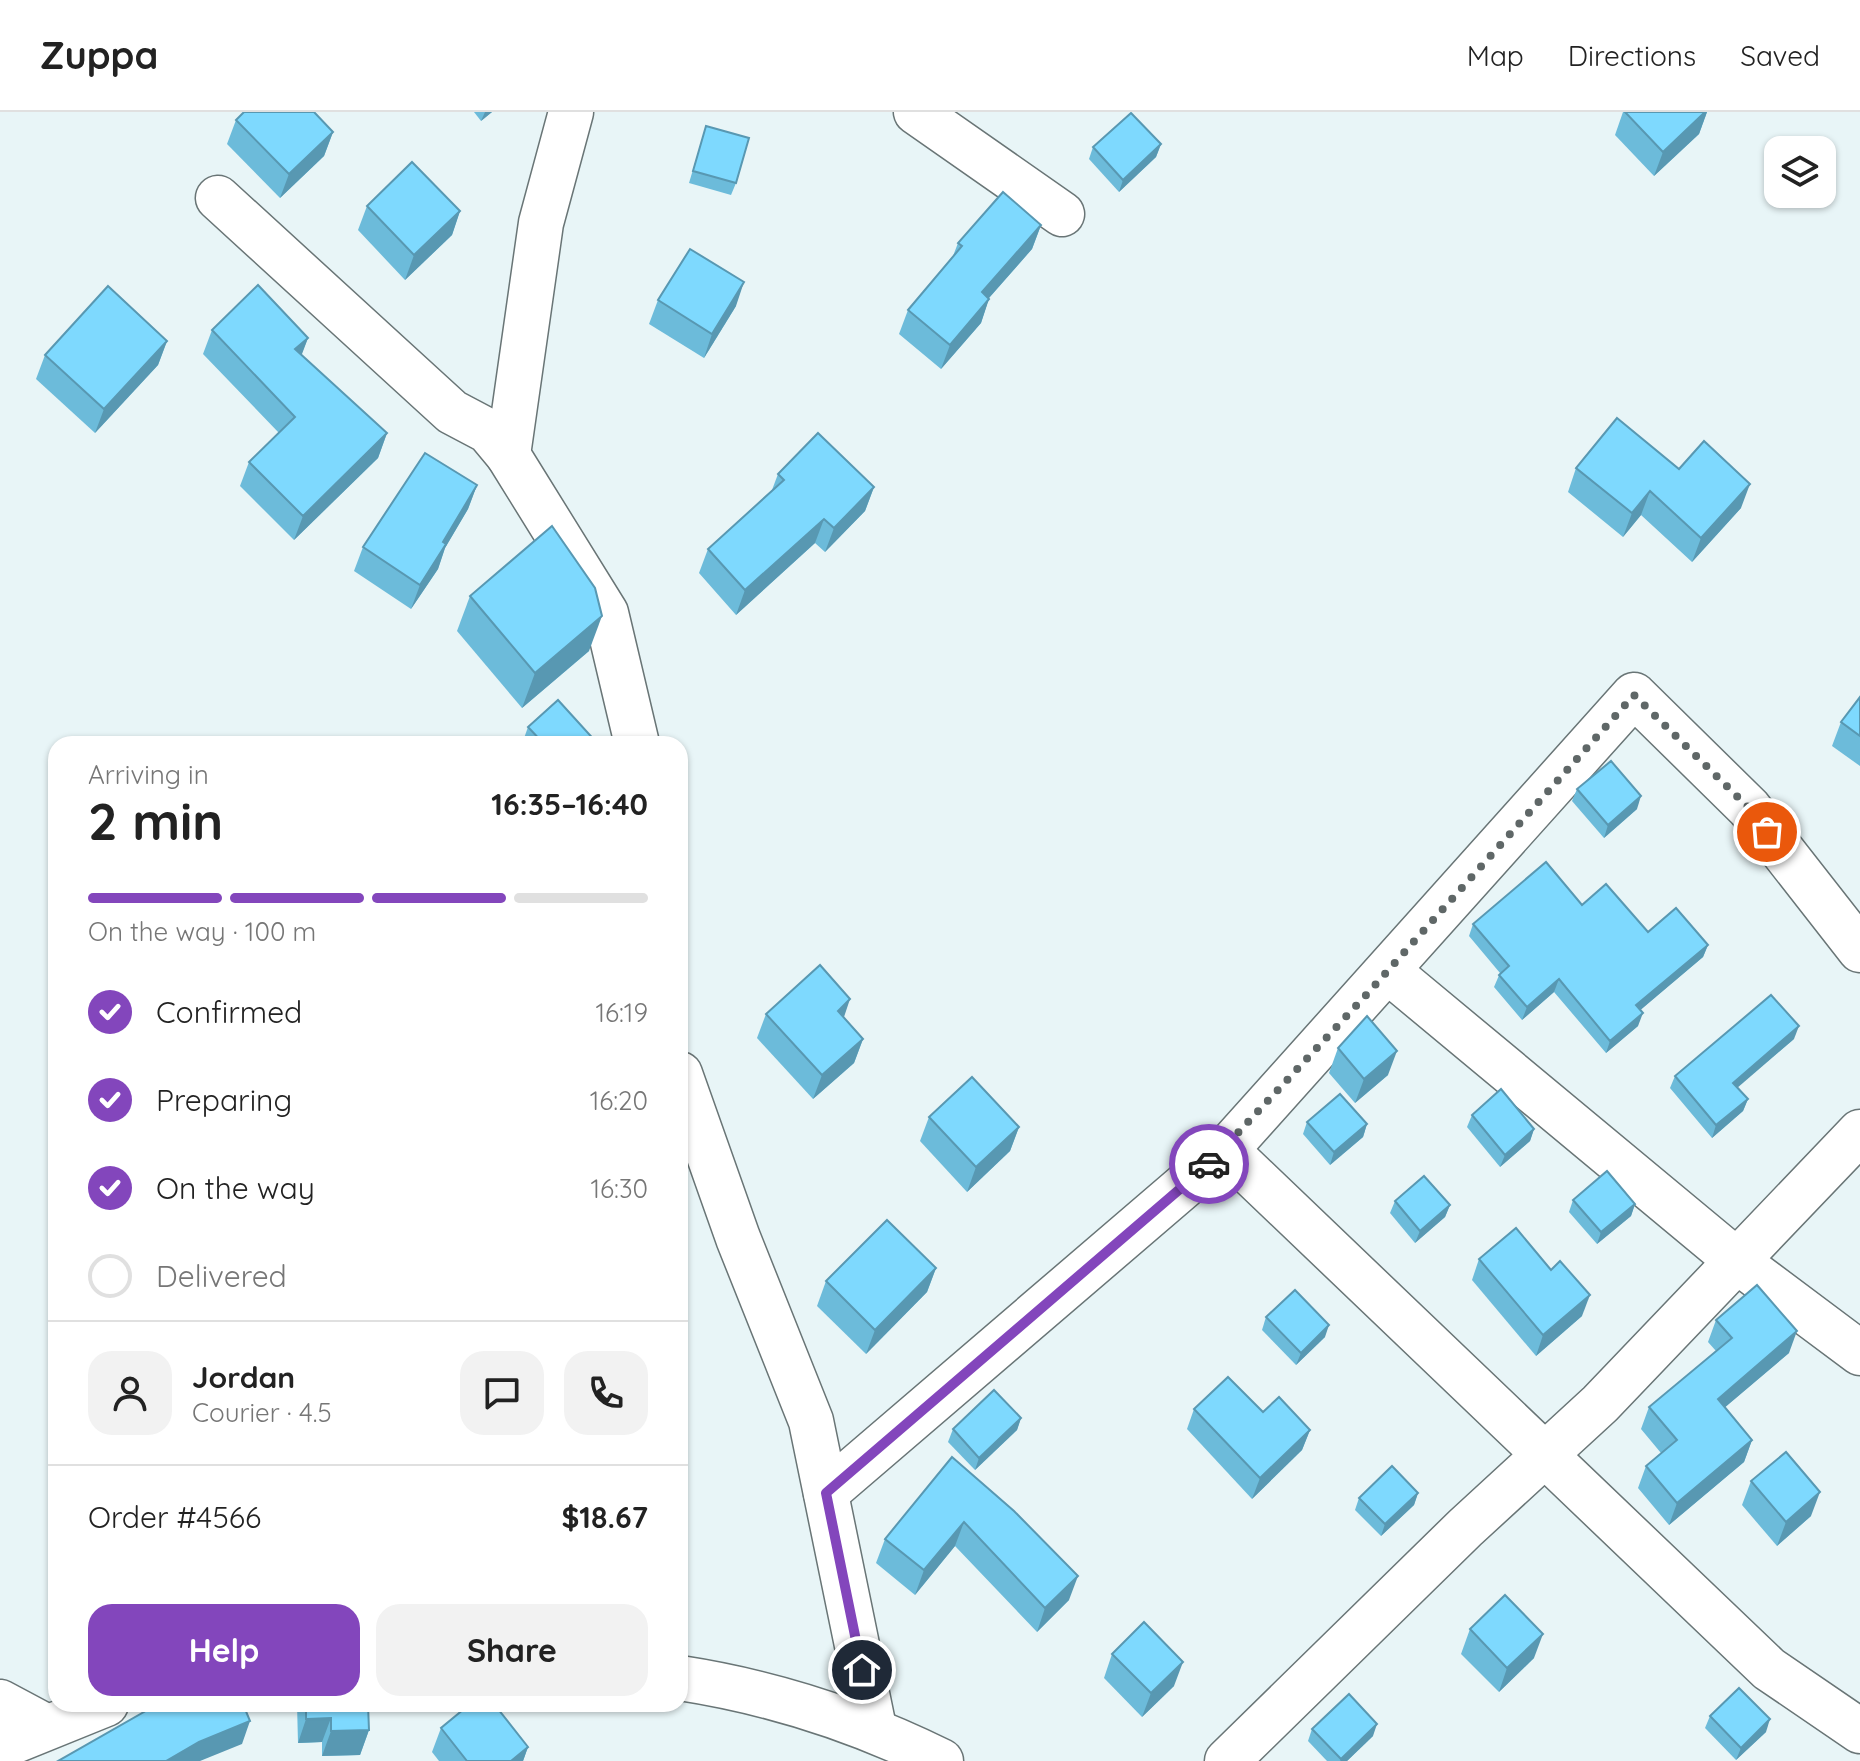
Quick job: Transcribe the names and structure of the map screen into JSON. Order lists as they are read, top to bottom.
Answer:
{
  "page": {
    "header": "Zuppa",
    "nav": ["Map", "Directions", "Saved"],
    "heading": ["2 min", "Arriving in", "16:35–16:40"],
    "panel": [
      "Jordan",
      "Courier · 4.5",
      "Order #4566",
      "$18.67"
    ],
    "bar": "On the way · 100 m",
    "list": [
      ["Confirmed", "16:19"],
      ["Preparing", "16:20"],
      ["On the way", "16:30"],
      "Delivered"
    ],
    "buttons": ["Help", "Share"]
  }
}
